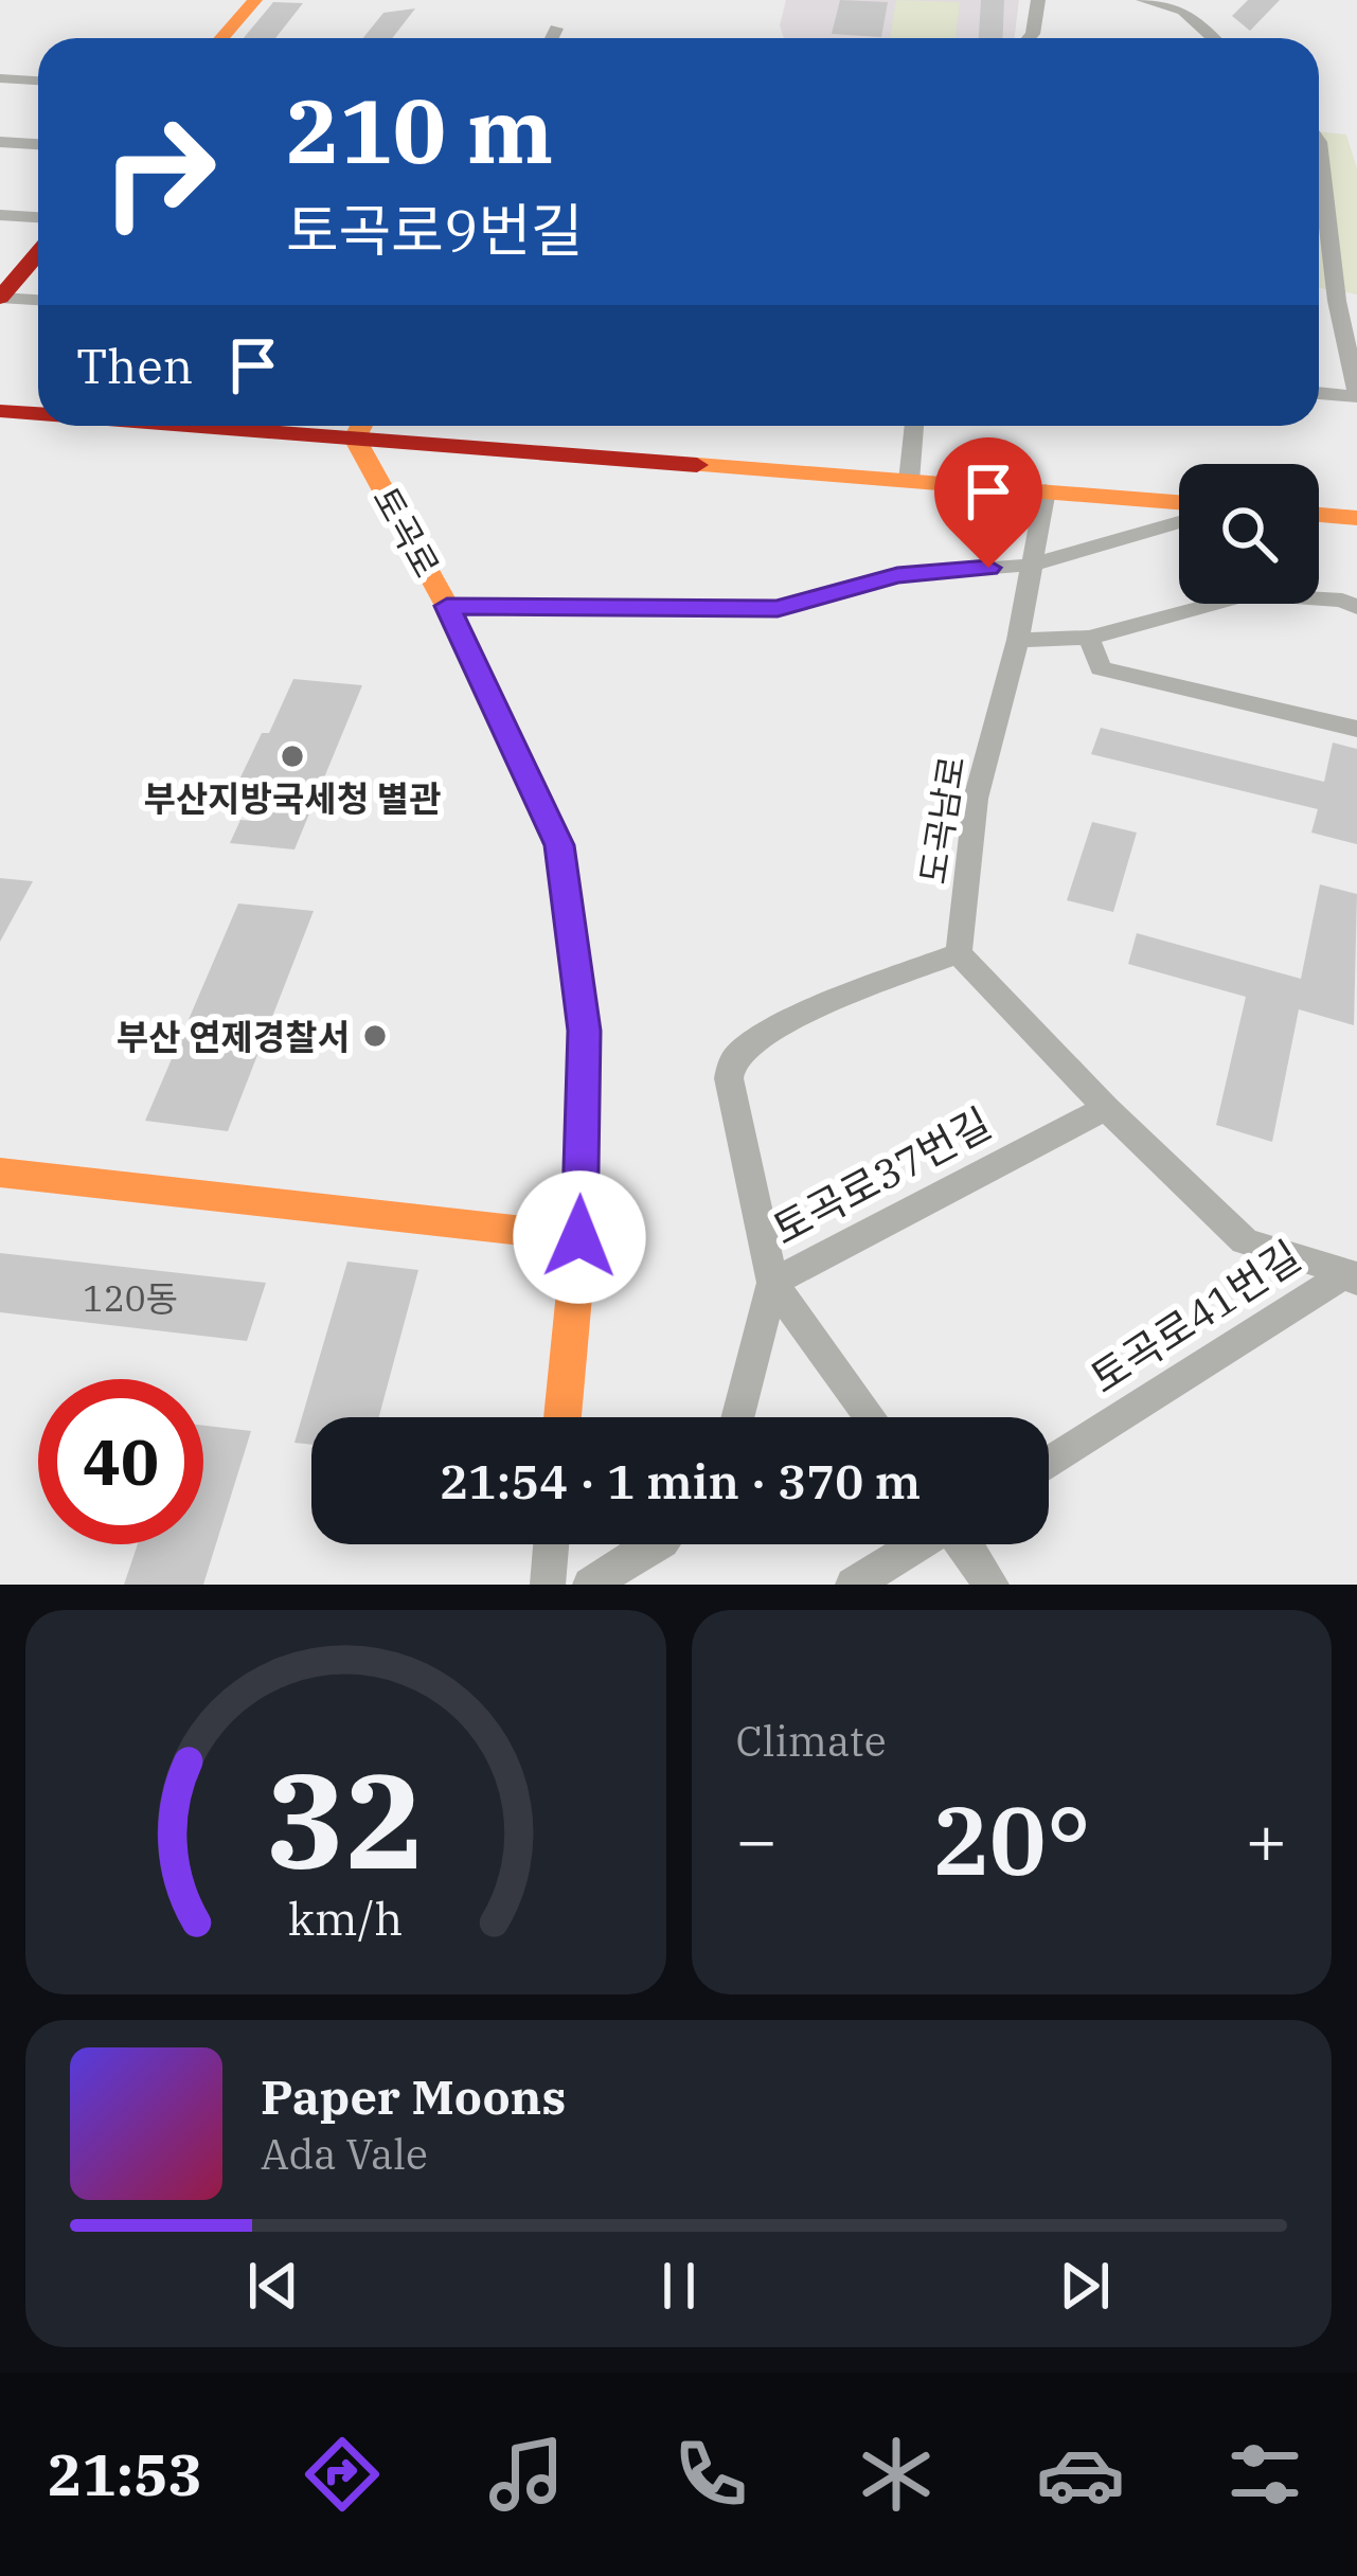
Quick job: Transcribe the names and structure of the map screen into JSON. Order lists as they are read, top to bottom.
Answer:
{
  "streets": {
    "main road": ["토곡로"],
    "street": ["도곡남로", "토곡로37번길", "토곡로41번길"]
  },
  "places": ["부산지방국세청 별관", "부산 연제경찰서"],
  "house_numbers": ["120동"],
  "page": {
    "turn": ["210 m", "토곡로9번길"],
    "then": "Then",
    "limit": "40",
    "trip": "21:54 · 1 min · 370 m",
    "tile": "Climate",
    "heat": ["−", "20°", "+"],
    "song": ["Paper Moons", "Ada Vale"],
    "tabs": "21:53",
    "gauge": ["32", "km/h"]
  }
}
